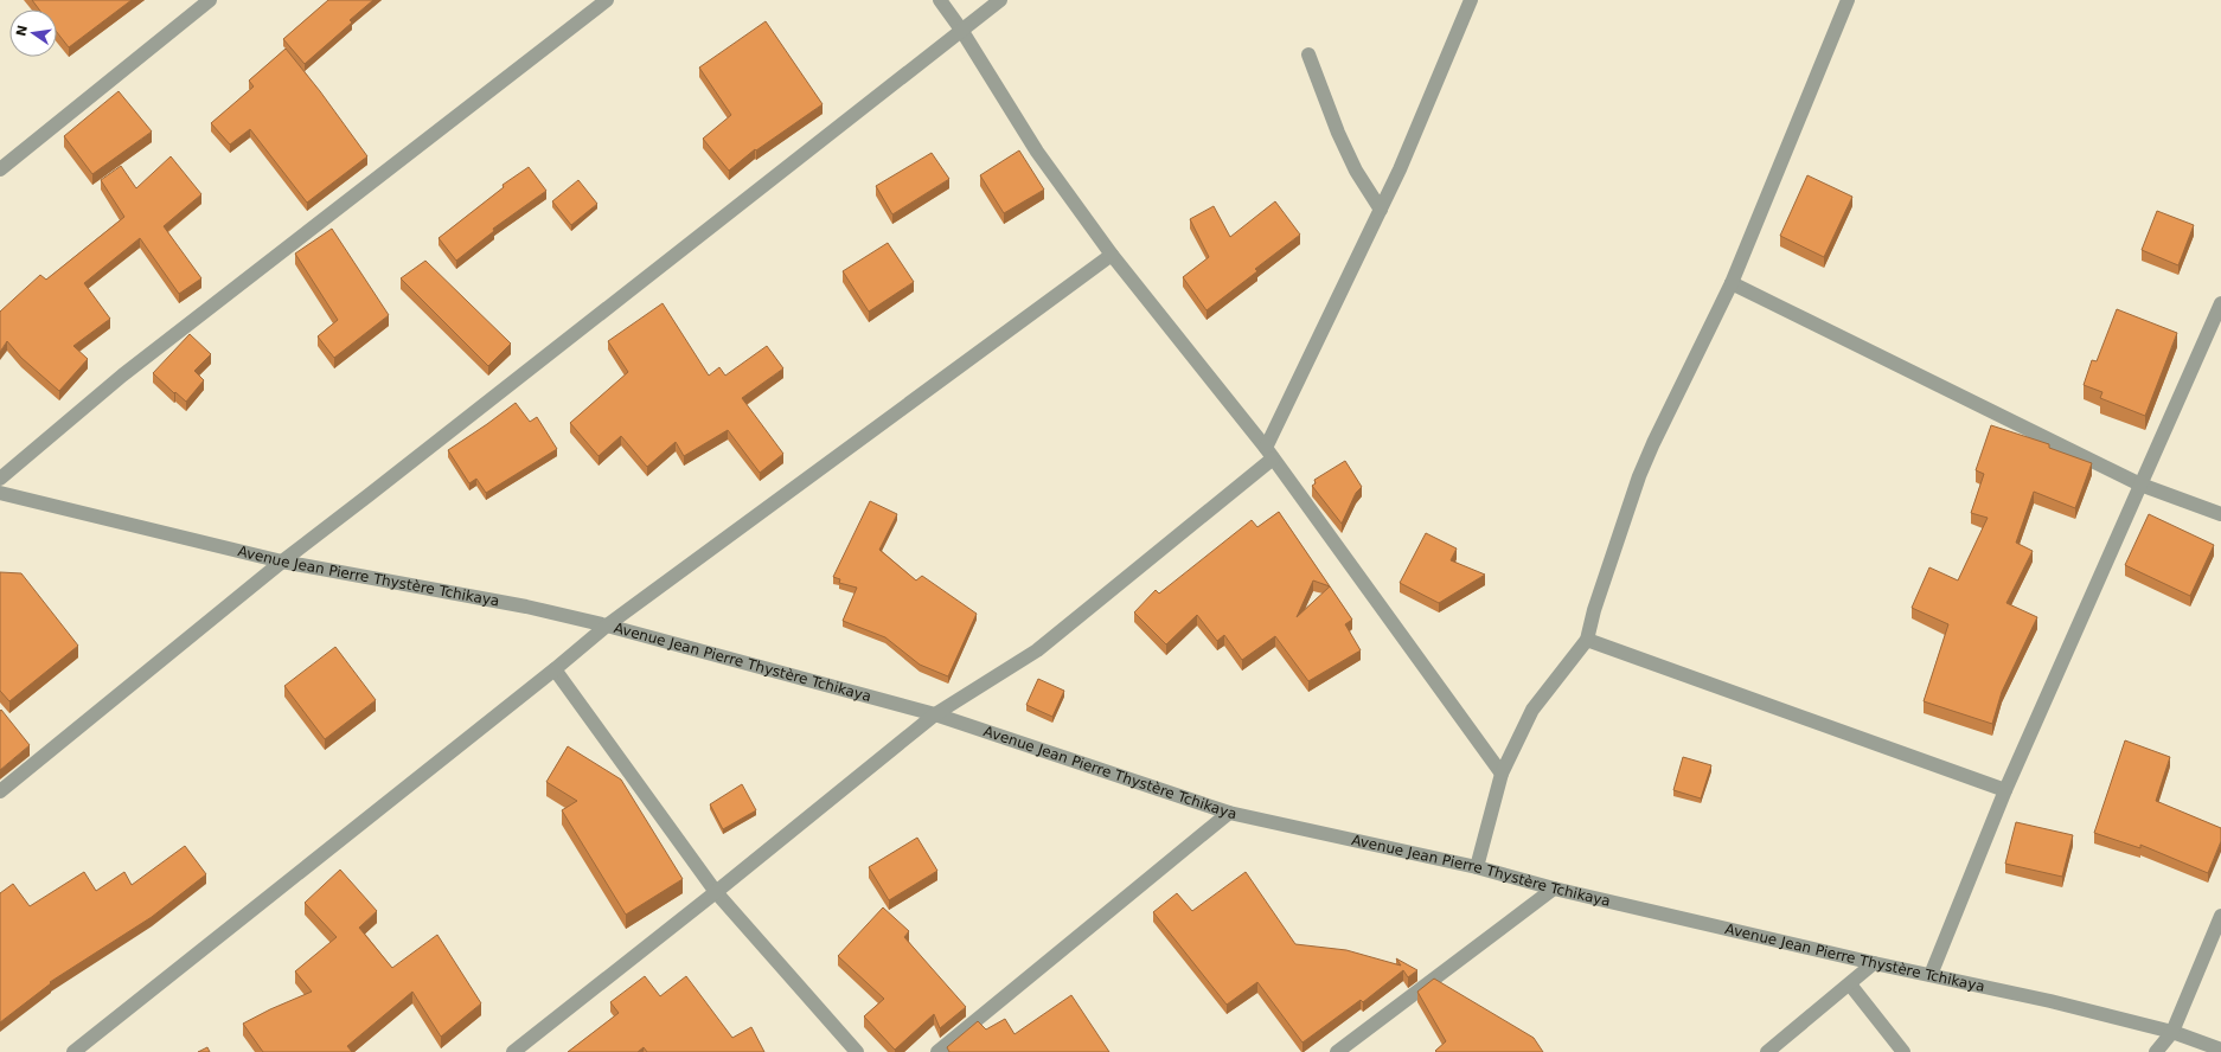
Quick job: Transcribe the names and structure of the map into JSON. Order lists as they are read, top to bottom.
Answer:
{
  "streets": {
    "street": ["Avenue Jean Pierre Thystère Tchikaya"]
  },
  "north": "left"
}
